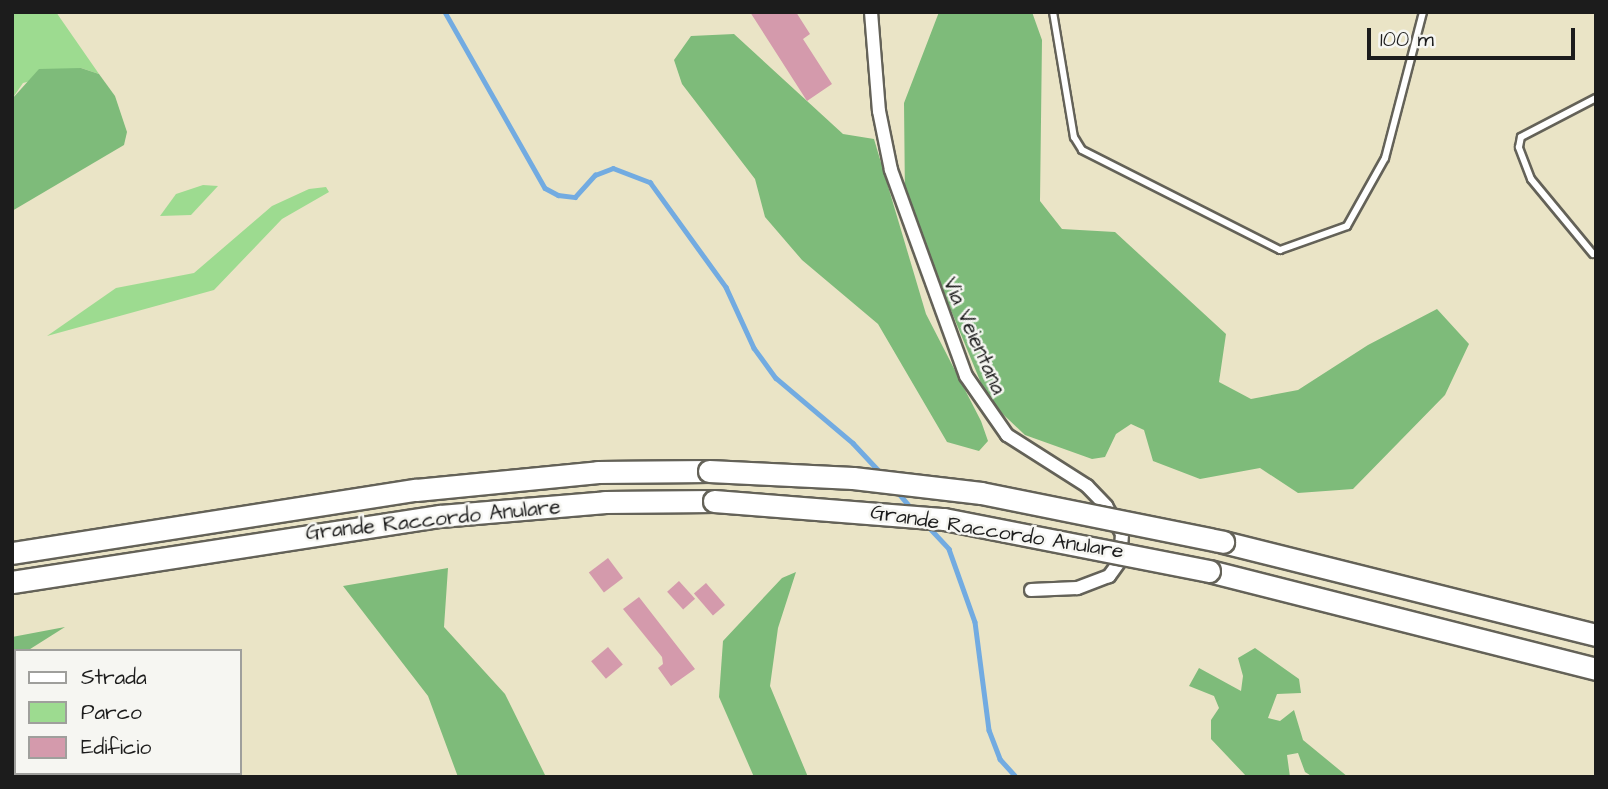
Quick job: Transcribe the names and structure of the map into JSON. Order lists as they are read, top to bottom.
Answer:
{
  "streets": {
    "highway": ["Grande Raccordo Anulare"],
    "street": ["Via Veientana"]
  },
  "legend": ["Strada", "Parco", "Edificio"],
  "scale_bar": "100 m"
}
